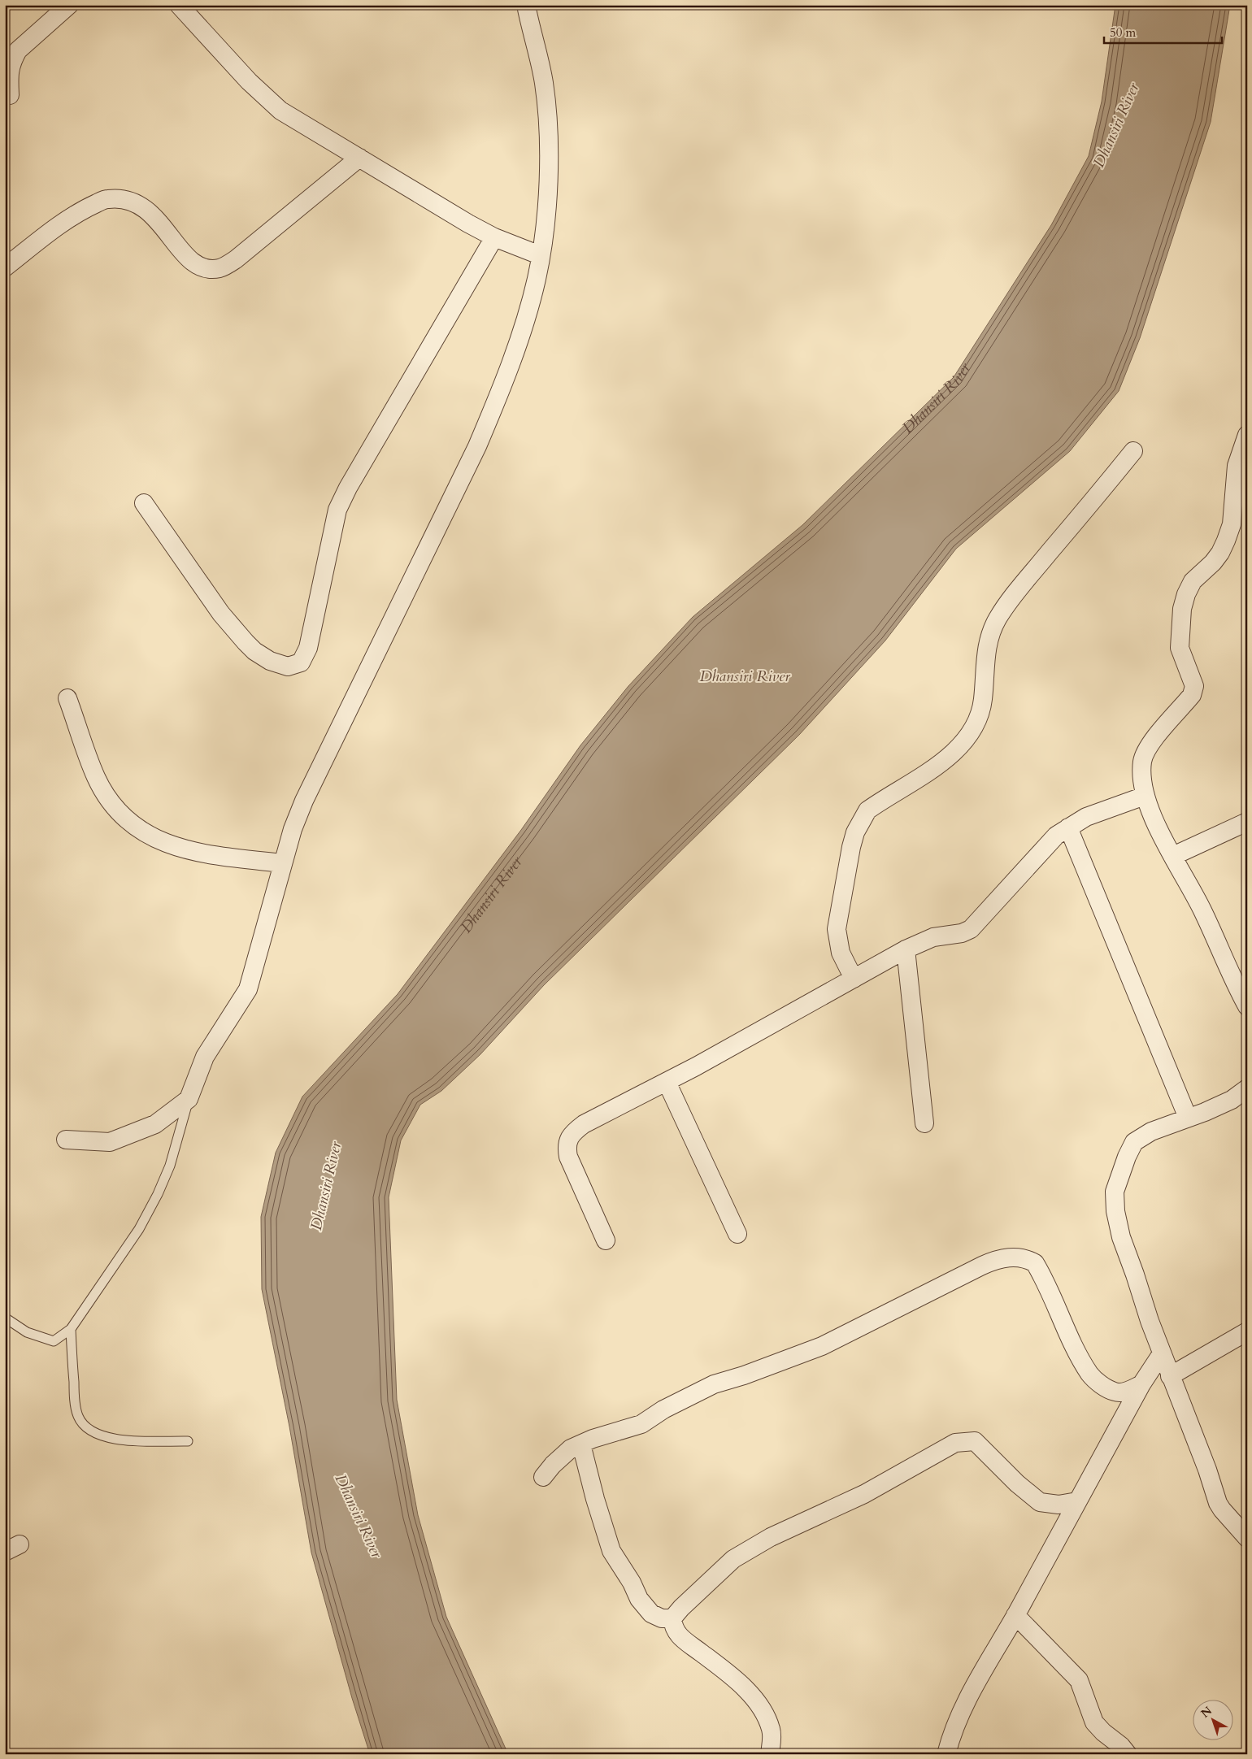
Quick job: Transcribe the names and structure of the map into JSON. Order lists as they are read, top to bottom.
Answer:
{
  "water": ["Dhansiri River"],
  "scale_bar": "50 m",
  "north": "top left"
}
